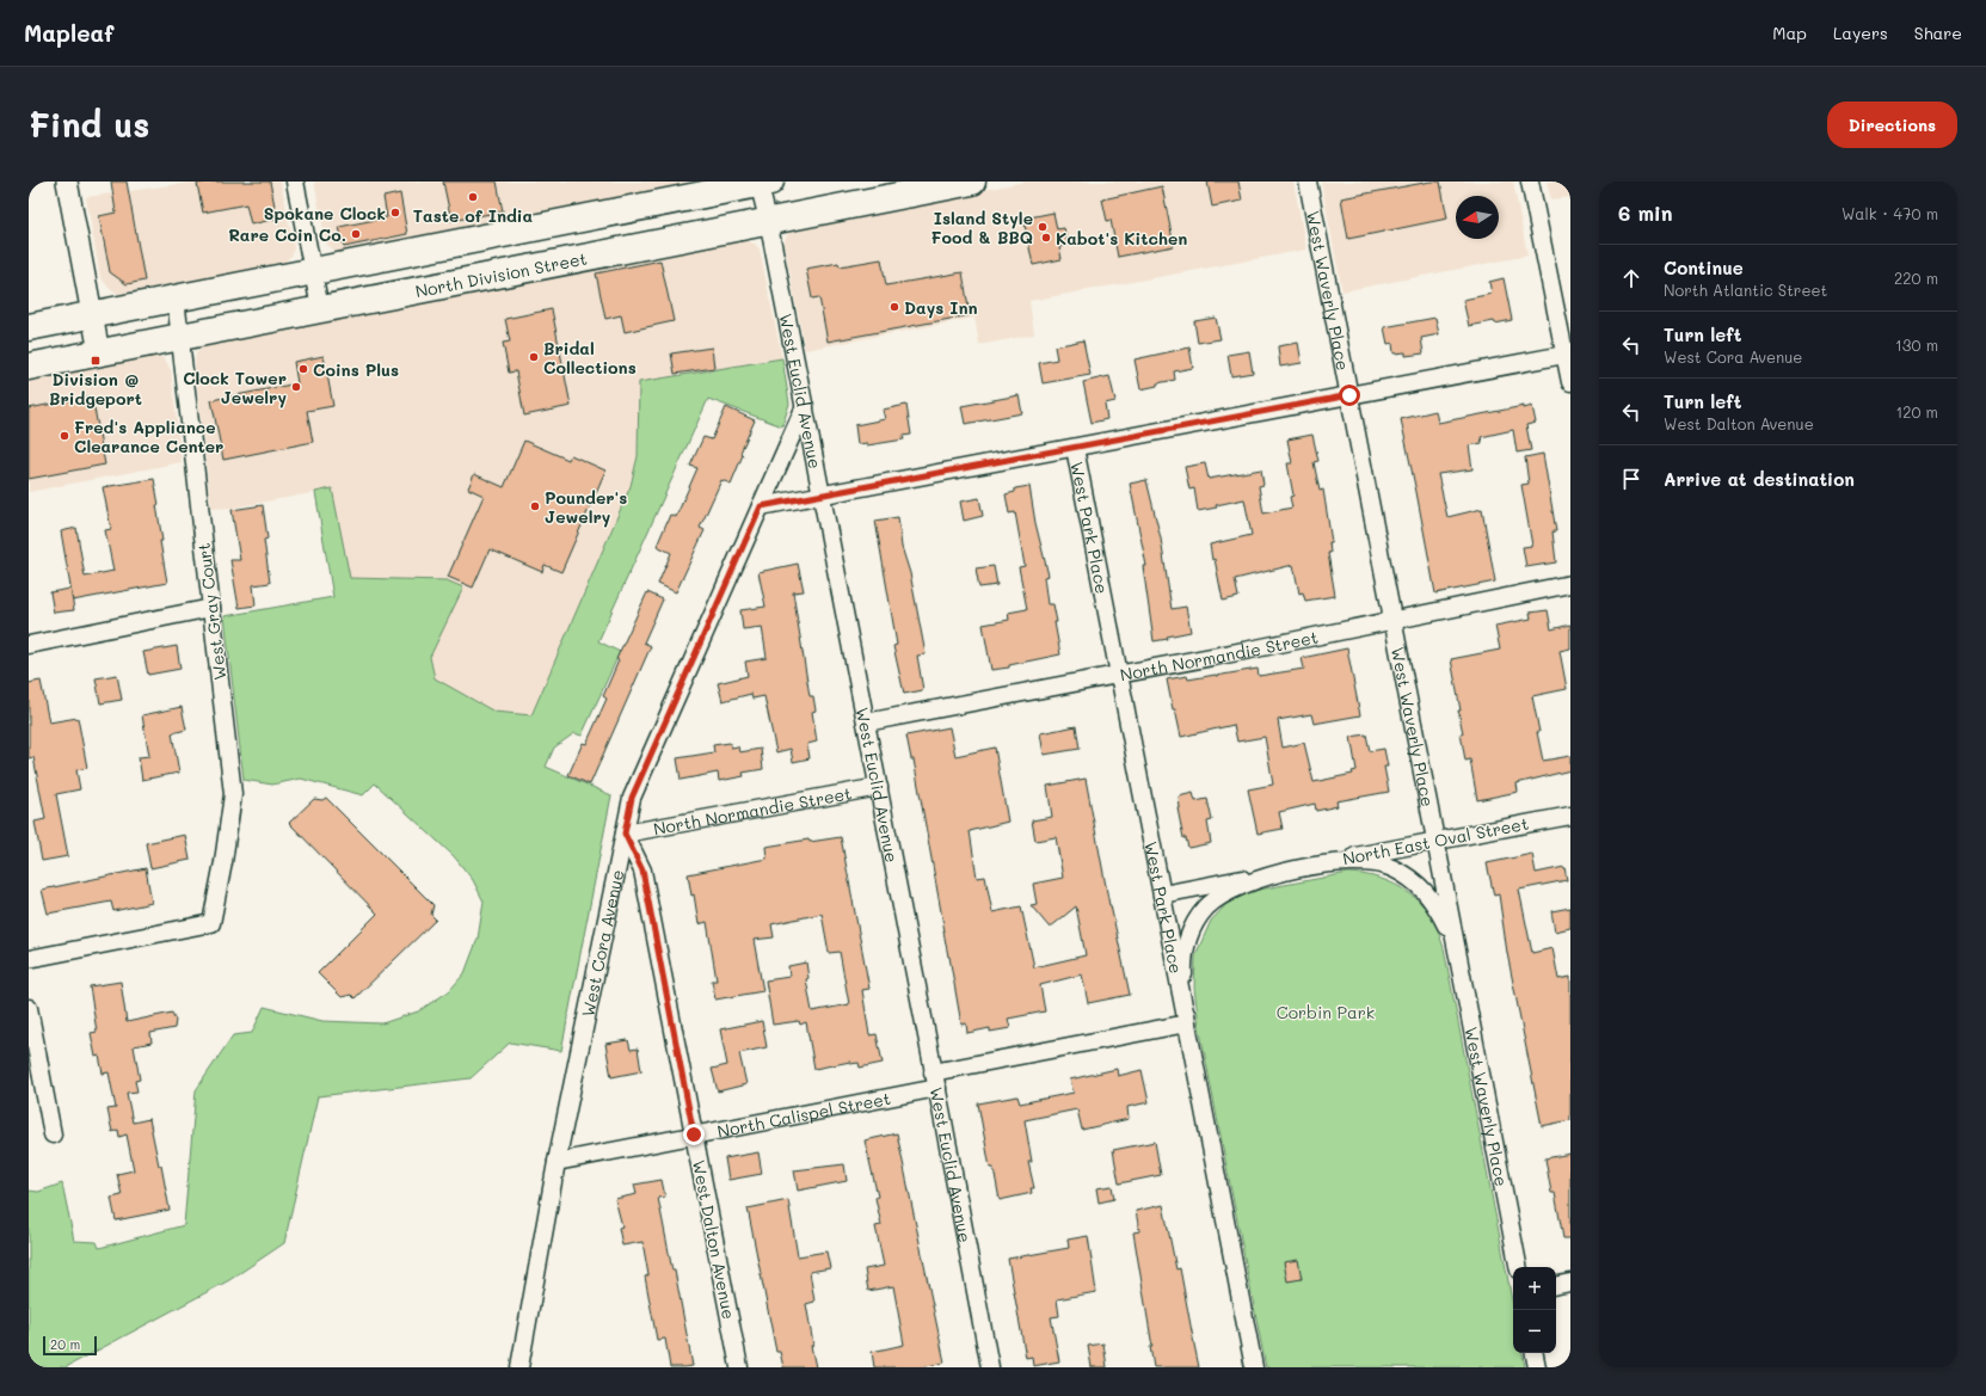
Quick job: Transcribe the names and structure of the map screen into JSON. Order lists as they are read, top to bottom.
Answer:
{
  "streets": {
    "main road": ["North Division Street"],
    "street": [
      "West Waverly Place",
      "West Euclid Avenue",
      "West Park Place",
      "West Gray Court",
      "North Normandie Street",
      "North East Oval Street",
      "West Cora Avenue",
      "North Calispel Street",
      "West Dalton Avenue"
    ]
  },
  "crossings": [
    ["North Division Street", "West Euclid Avenue"],
    ["North Division Street", "West Gray Court"],
    ["West Waverly Place", "North Normandie Street"],
    ["West Waverly Place", "North East Oval Street"],
    ["West Euclid Avenue", "North Normandie Street"],
    ["West Euclid Avenue", "West Cora Avenue"],
    ["West Euclid Avenue", "North Calispel Street"],
    ["West Park Place", "North Normandie Street"],
    ["West Park Place", "North East Oval Street"],
    ["West Park Place", "North Calispel Street"],
    ["North Normandie Street", "West Cora Avenue"],
    ["North Normandie Street", "West Dalton Avenue"],
    ["North East Oval Street", "North Calispel Street"],
    ["West Cora Avenue", "North Calispel Street"],
    ["West Cora Avenue", "West Dalton Avenue"],
    ["North Calispel Street", "West Dalton Avenue"]
  ],
  "parks": ["Corbin Park"],
  "places": {
    "other": [
      "Taste of India",
      "Spokane Clock",
      "Island Style Food & BBQ",
      "Rare Coin Co.",
      "Kabot's Kitchen",
      "Days Inn",
      "Bridal Collections",
      "Coins Plus",
      "Clock Tower Jewelry",
      "Fred's Appliance Clearance Center",
      "Pounder's Jewelry"
    ],
    "transit": ["Division @ Bridgeport"]
  },
  "scale_bar": "20 m",
  "north": "left",
  "page": {
    "header": "Mapleaf",
    "nav": ["Map", "Layers", "Share"],
    "buttons": "Directions",
    "title": "Find us",
    "heading": ["6 min", "Walk · 470 m"],
    "list": [
      ["Continue", "North Atlantic Street", "220 m"],
      ["Turn left", "West Cora Avenue", "130 m"],
      ["Turn left", "West Dalton Avenue", "120 m"],
      "Arrive at destination"
    ],
    "map_buttons": ["+", "−"],
    "scale": "20 m"
  }
}
